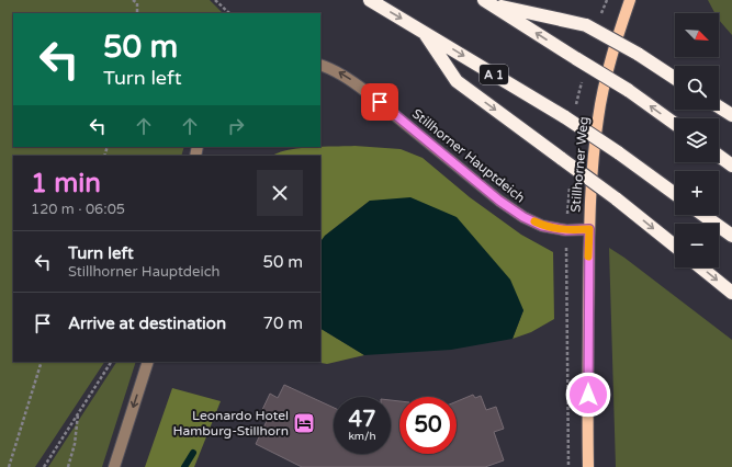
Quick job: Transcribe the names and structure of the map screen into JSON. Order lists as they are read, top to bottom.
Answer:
{
  "streets": {
    "highway": ["A 1"],
    "main road": ["Stillhorner Weg"],
    "street": ["Stillhorner Hauptdeich"]
  },
  "crossings": [
    ["Stillhorner Hauptdeich", "Stillhorner Weg"]
  ],
  "one_way": ["Stillhorner Hauptdeich"],
  "places": {
    "hotel": ["Leonardo Hotel Hamburg-Stillhorn"]
  },
  "north": "bottom right",
  "page": {
    "map_buttons": ["+", "−"],
    "turn": ["50 m", "Turn left"],
    "heading": ["1 min", "120 m · 06:05"],
    "list": [
      {
        "name": "Turn left",
        "note": "Stillhorner Hauptdeich",
        "value": "50 m"
      },
      {
        "name": "Arrive at destination",
        "value": "70 m"
      }
    ],
    "speed": "47 km/h",
    "limit": "50"
  }
}
